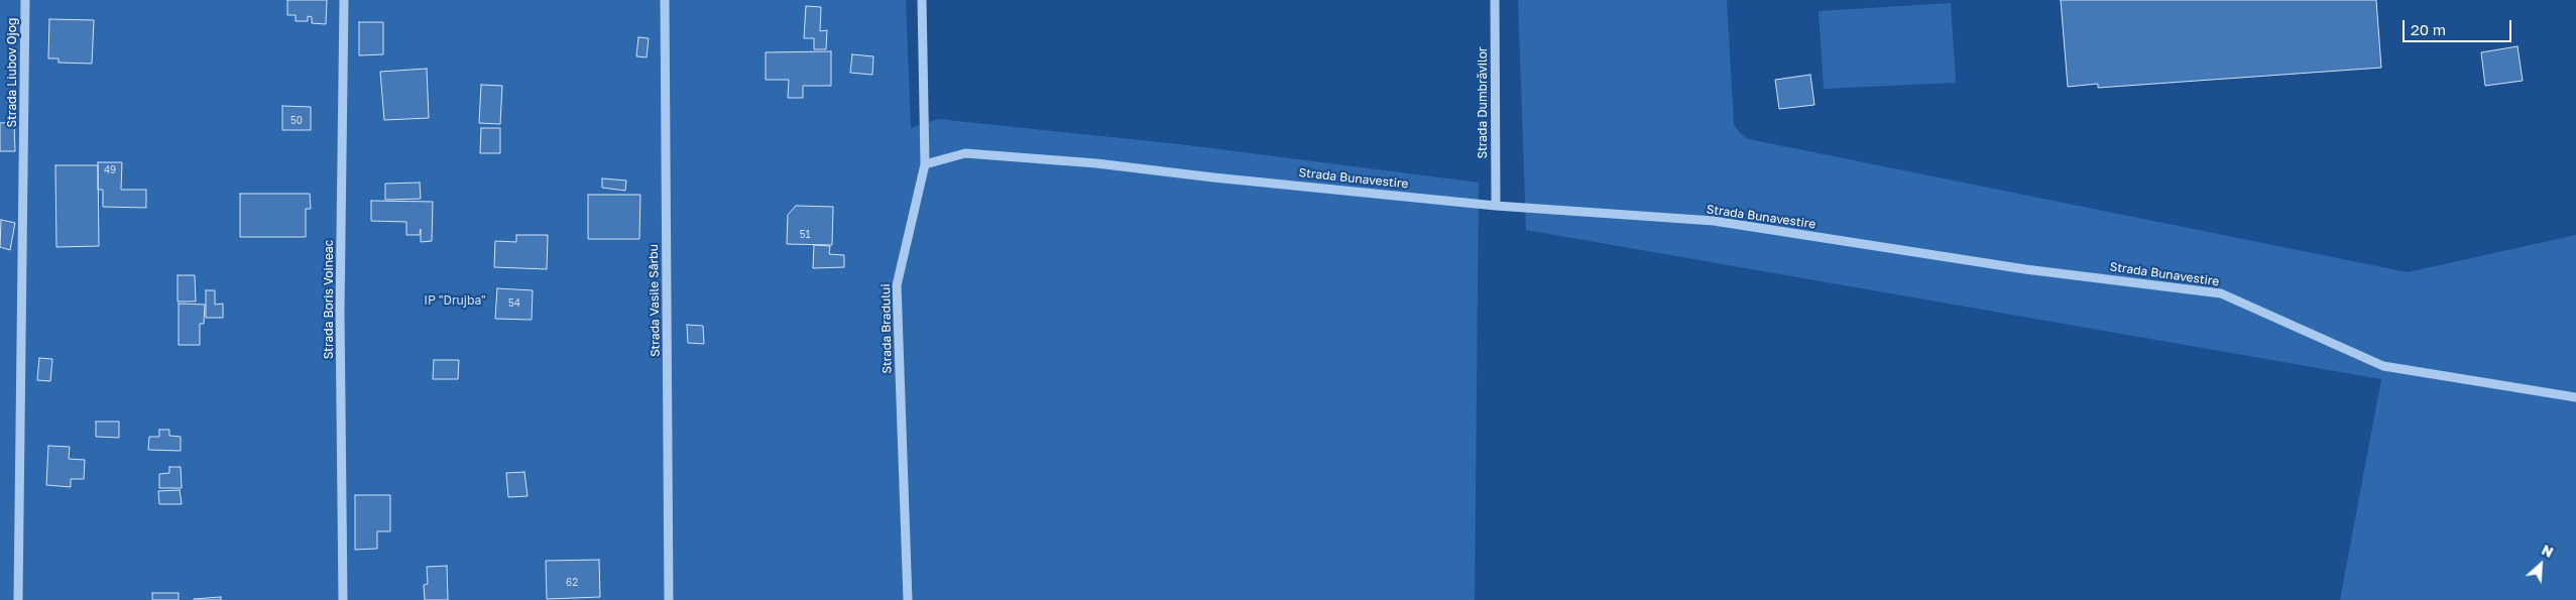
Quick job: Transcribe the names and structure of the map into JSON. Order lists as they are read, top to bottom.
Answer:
{
  "streets": {
    "street": [
      "Strada Liubov Ojog",
      "Strada Dumbrăvilor",
      "Strada Bunavestire",
      "Strada Boris Voineac",
      "Strada Vasile Sârbu",
      "Strada Bradului"
    ]
  },
  "crossings": [
    ["Strada Dumbrăvilor", "Strada Bunavestire"],
    ["Strada Bunavestire", "Strada Bradului"]
  ],
  "parks": ["IP \"Drujba\""],
  "house_numbers": [
    "50",
    "49",
    "51",
    "54",
    "62"
  ],
  "scale_bar": "20 m",
  "north": "top right"
}
